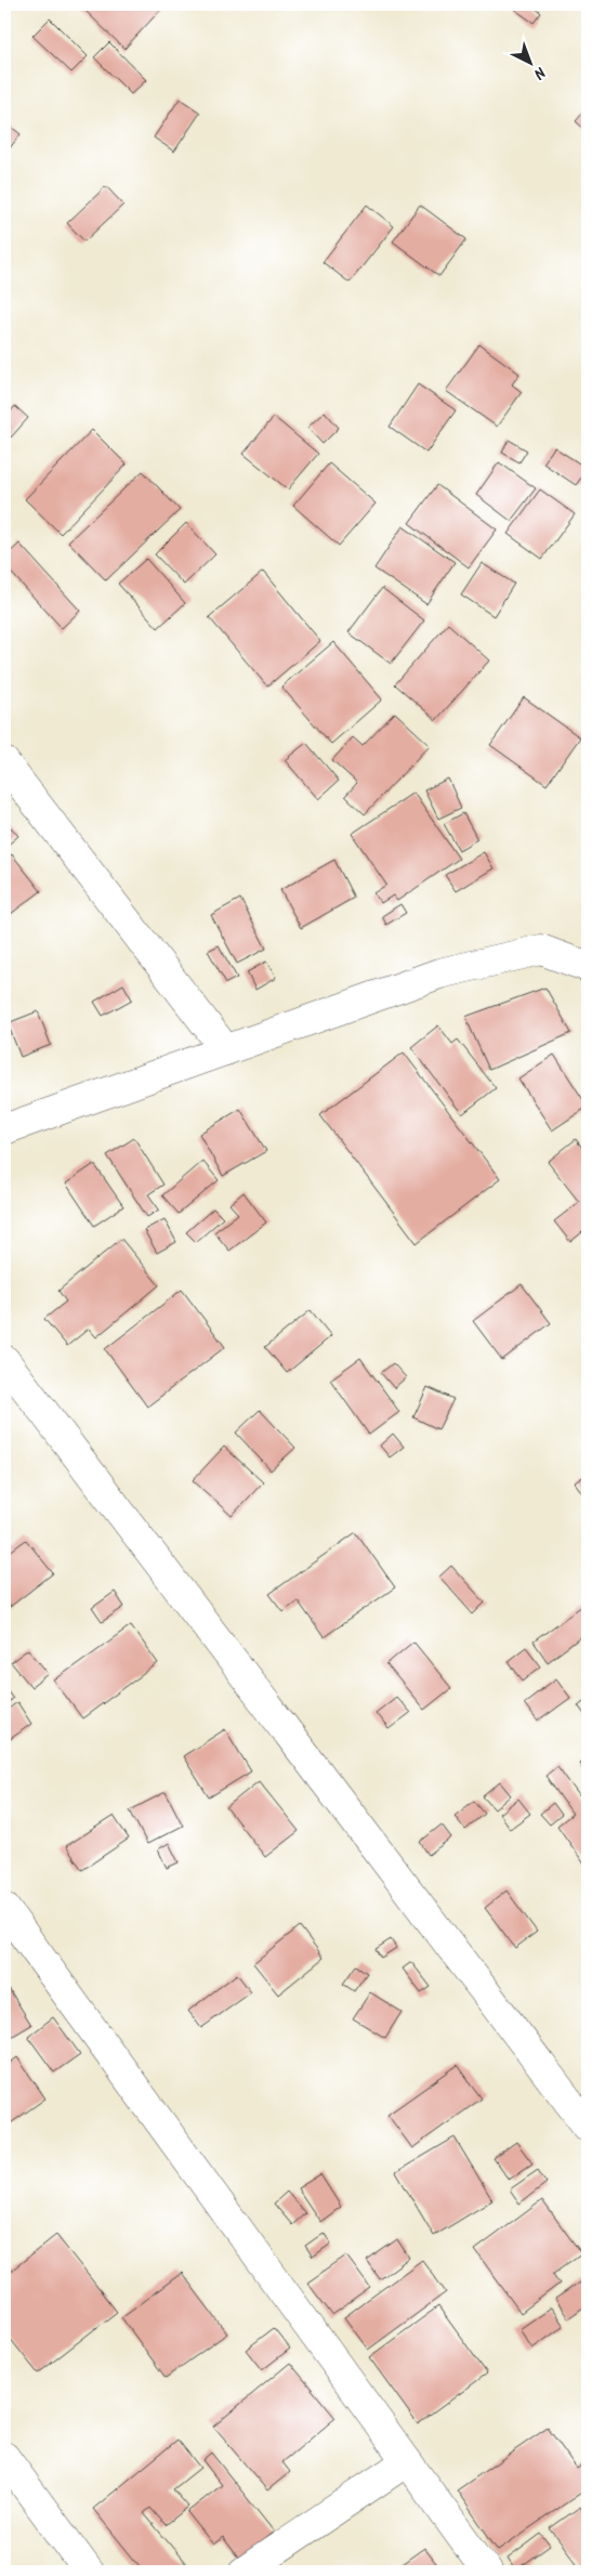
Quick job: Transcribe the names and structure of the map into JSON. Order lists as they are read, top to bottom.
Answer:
{
  "north": "bottom right"
}
